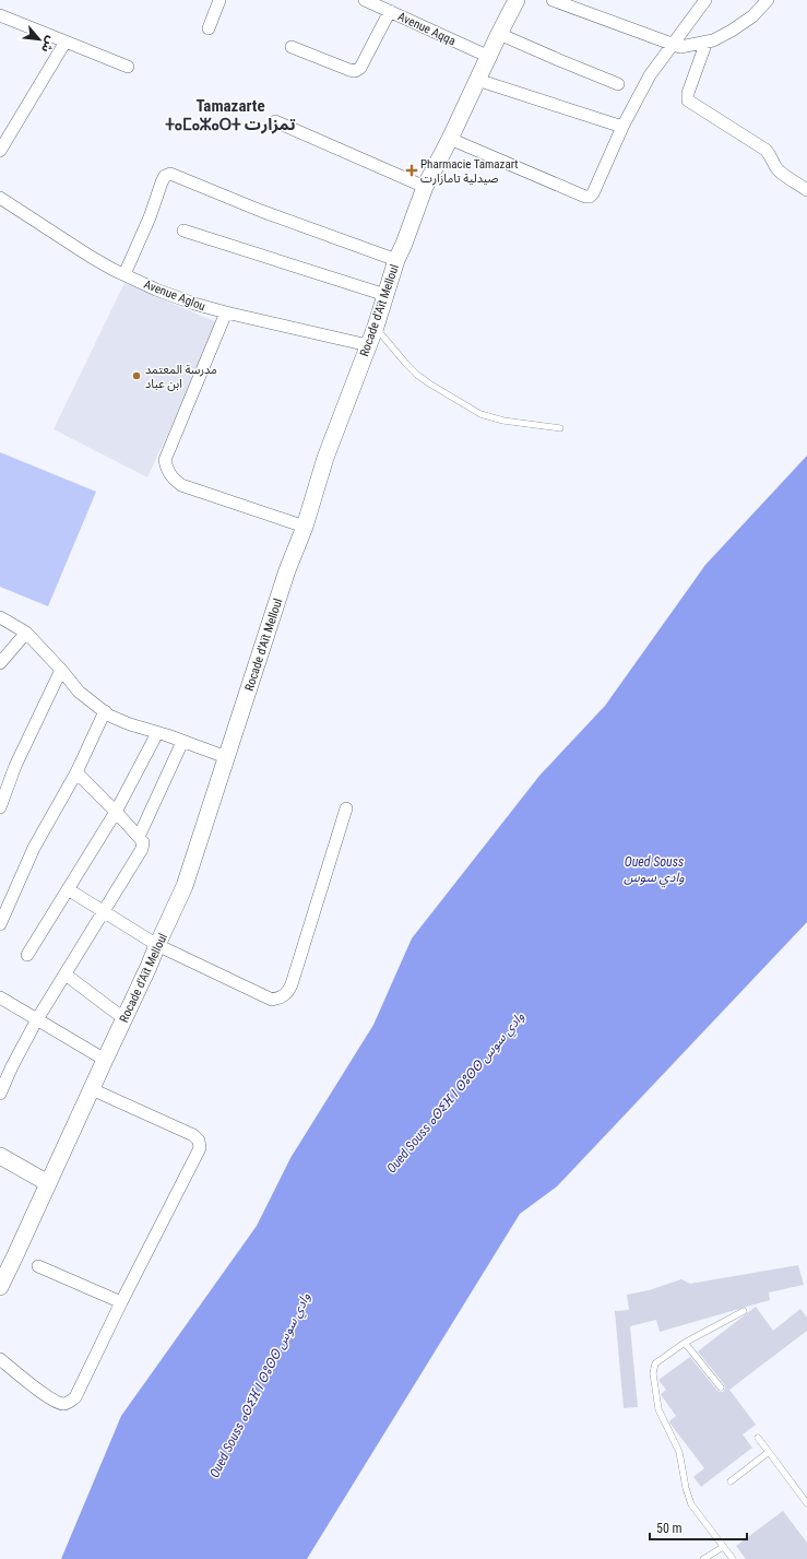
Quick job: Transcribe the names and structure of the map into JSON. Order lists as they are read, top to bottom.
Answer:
{
  "streets": {
    "street": ["Avenue Aqqa", "Avenue Aglou", "Rocade d'Aït Melloul"]
  },
  "crossings": [
    ["Avenue Aqqa", "Rocade d'Aït Melloul"],
    ["Avenue Aglou", "Rocade d'Aït Melloul"]
  ],
  "districts": ["Tamazarte ⵜⴰⵎⴰⵣⴰⵔⵜ تمزارت"],
  "water": ["Oued Souss وادي سوس", "Oued Souss ⴰⵙⵉⴼ ⵏ ⵙⵓⵙⵙ وادي سوس"],
  "places": {
    "health": ["Pharmacie Tamazart صيدلية تامازارت"],
    "other": ["مدرسة المعتمد ابن عباد"]
  },
  "scale_bar": "50 m",
  "north": "bottom right"
}
